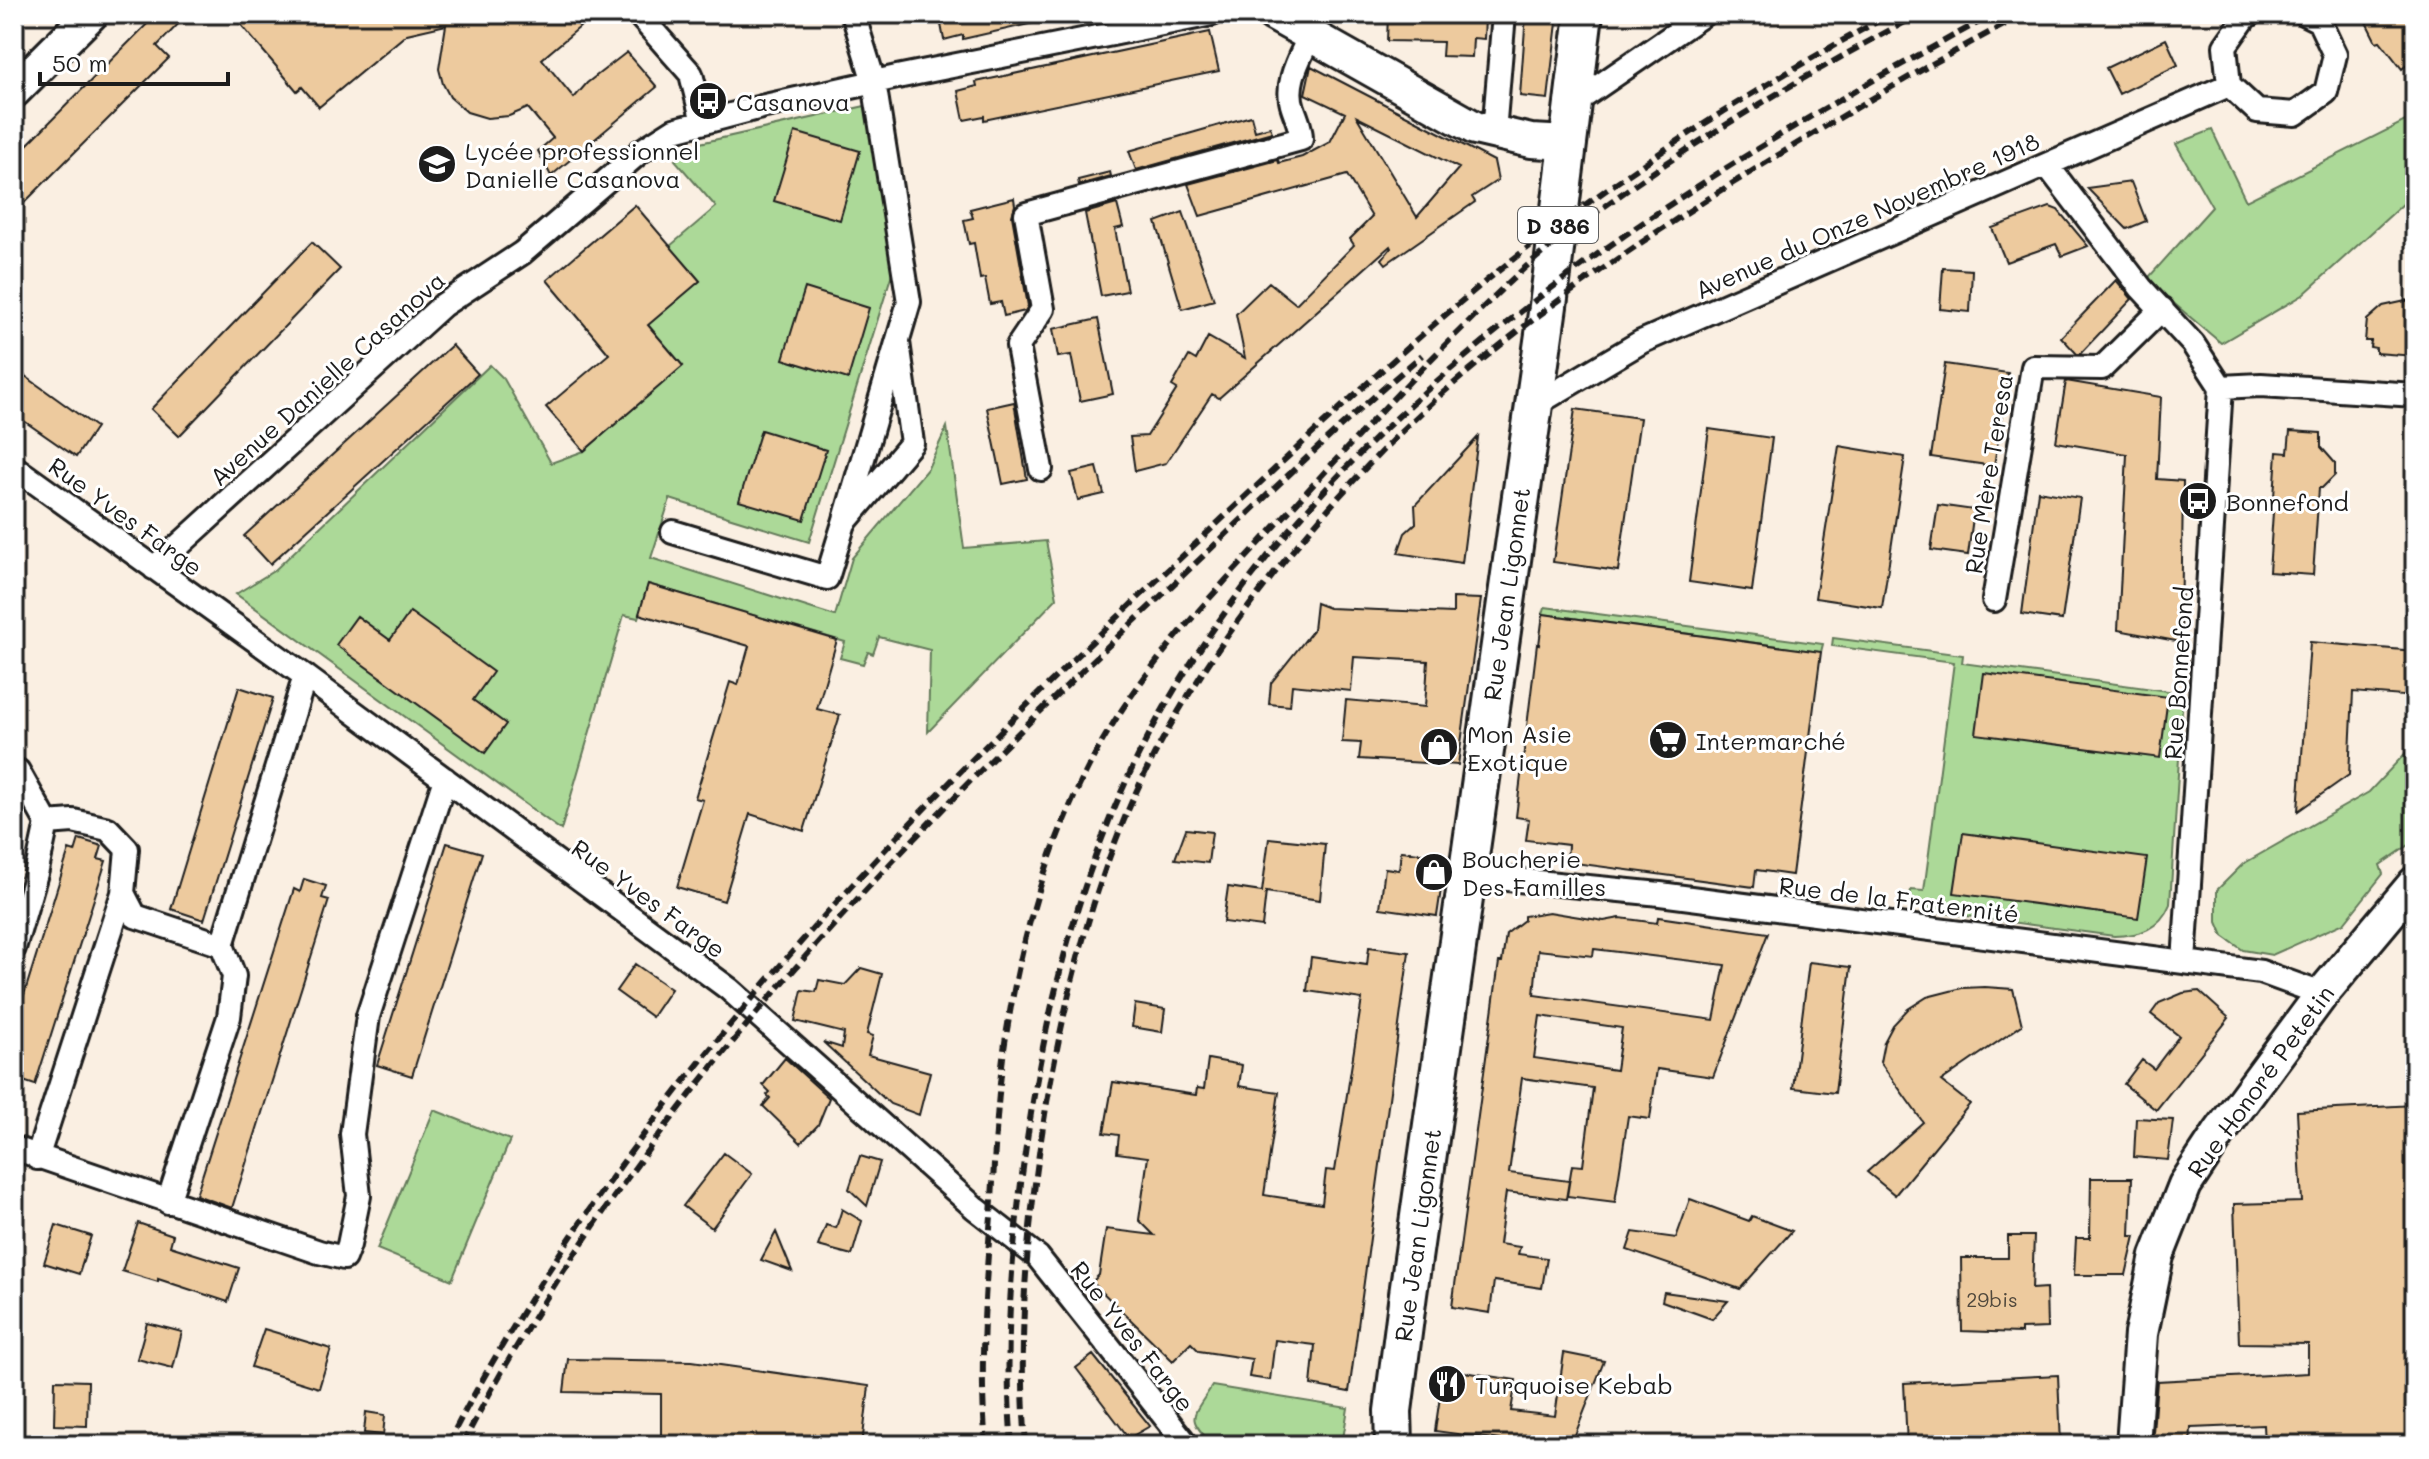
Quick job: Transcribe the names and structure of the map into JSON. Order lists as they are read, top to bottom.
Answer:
{
  "streets": {
    "main road": ["D 386", "Rue Jean Ligonnet"],
    "street": [
      "Avenue du Onze Novembre 1918",
      "Avenue Danielle Casanova",
      "Rue Mère Teresa",
      "Rue Yves Farge",
      "Rue Bonnefond",
      "Rue de la Fraternité",
      "Rue Honoré Petetin"
    ]
  },
  "crossings": [
    ["Avenue du Onze Novembre 1918", "Rue Jean Ligonnet"],
    ["Avenue Danielle Casanova", "Rue Yves Farge"],
    ["Rue Jean Ligonnet", "Rue de la Fraternité"],
    ["Rue Bonnefond", "Rue de la Fraternité"],
    ["Rue de la Fraternité", "Rue Honoré Petetin"]
  ],
  "places": {
    "bus stop": ["Casanova", "Bonnefond"],
    "school or university": ["Lycée professionnel Danielle Casanova"],
    "supermarket": ["Intermarché"],
    "shop": ["Mon Asie Exotique", "Boucherie Des Familles"],
    "restaurant": ["Turquoise Kebab"]
  },
  "house_numbers": ["29bis"],
  "scale_bar": "50 m"
}
